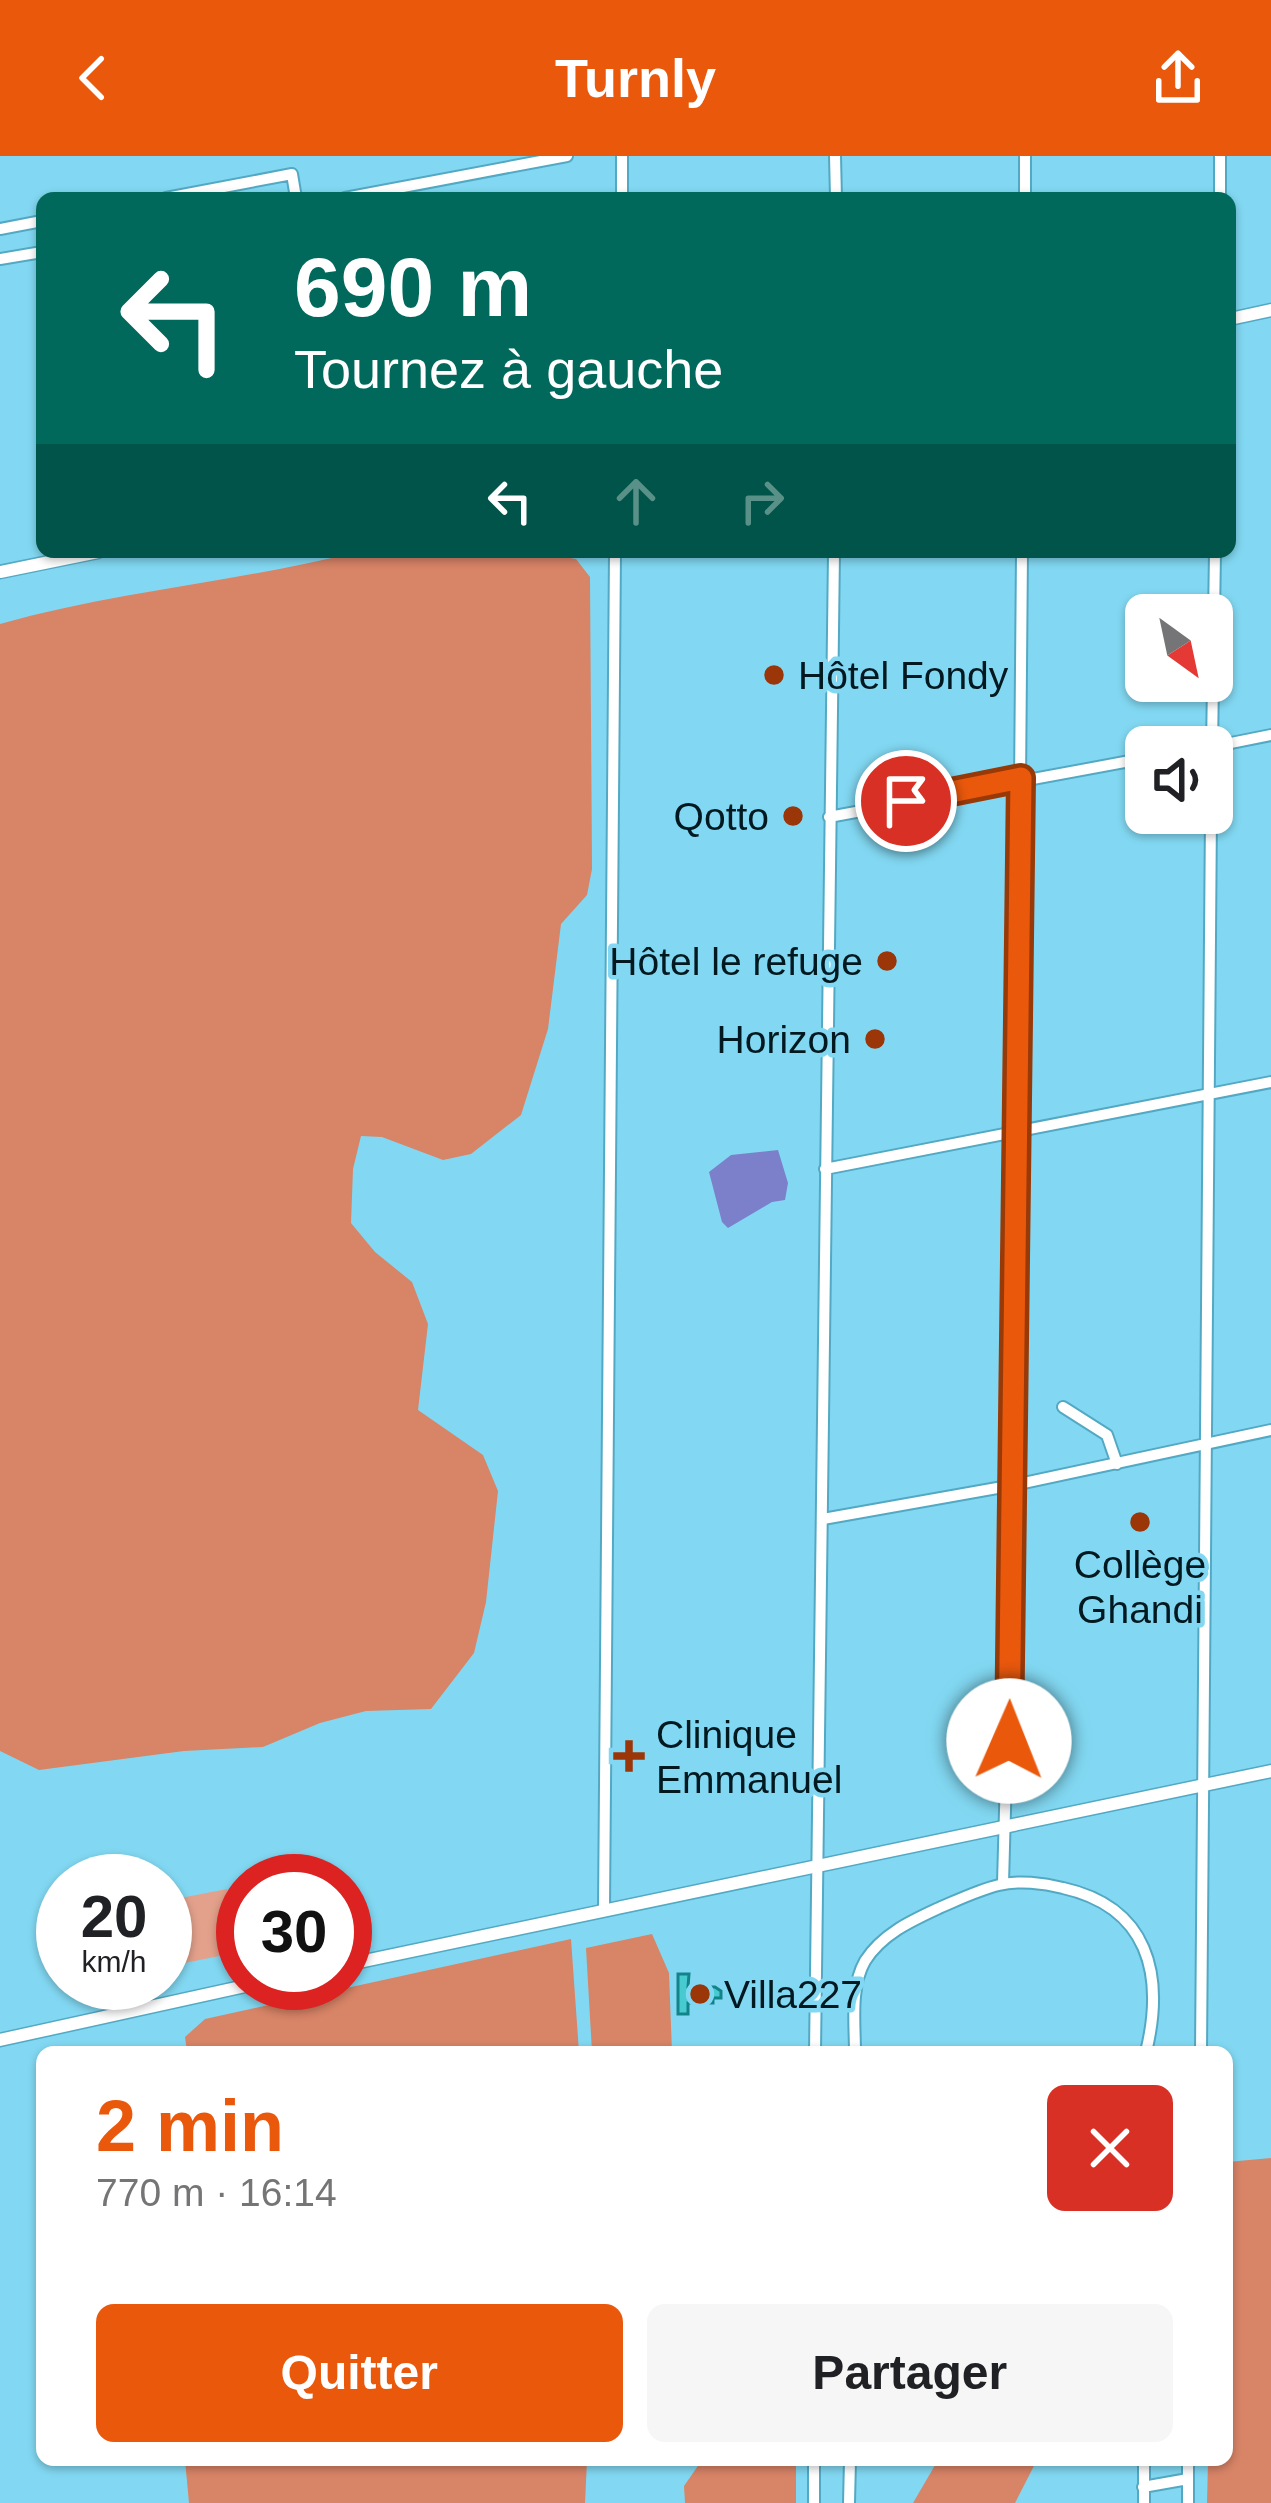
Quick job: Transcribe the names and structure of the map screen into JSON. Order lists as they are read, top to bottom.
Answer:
{
  "places": {
    "other": [
      "Hôtel Fondy",
      "Qotto",
      "Hôtel le refuge",
      "Horizon",
      "Collège Ghandi",
      "Villa227"
    ],
    "health": ["Clinique Emmanuel"]
  },
  "north": "bottom right",
  "page": {
    "header": "Turnly",
    "turn": ["690 m", "Tournez à gauche"],
    "speed": "20 km/h",
    "limit": "30",
    "heading": ["2 min", "770 m · 16:14"],
    "buttons": ["Quitter", "Partager"]
  }
}
